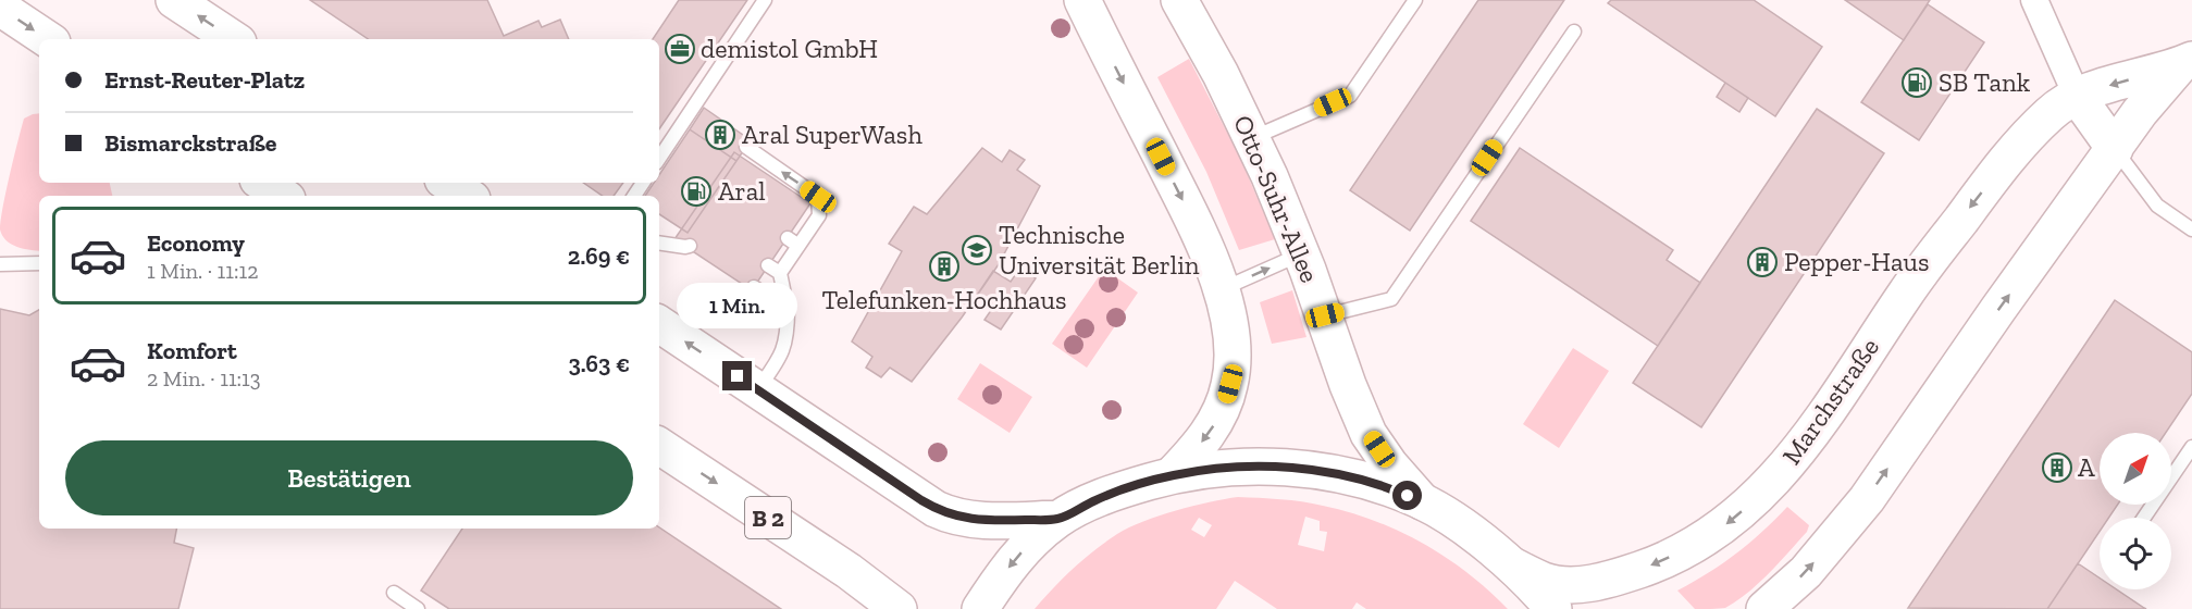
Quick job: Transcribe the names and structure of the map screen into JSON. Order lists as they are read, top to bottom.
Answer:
{
  "streets": {
    "main road": ["Otto-Suhr-Allee", "Marchstraße", "B 2"]
  },
  "places": {
    "office": ["demistol GmbH"],
    "fuel station": ["SB Tank", "Aral"],
    "building": [
      "Aral SuperWash",
      "Pepper-Haus",
      "Telefunken-Hochhaus",
      "A"
    ],
    "school or university": ["Technische Universität Berlin"]
  },
  "north": "top right",
  "page": {
    "banner": ["Ernst-Reuter-Platz", "Bismarckstraße"],
    "list": [
      {
        "name": "Economy",
        "note": "1 Min. · 11:12",
        "value": "2.69 €"
      },
      {
        "name": "Komfort",
        "note": "2 Min. · 11:13",
        "value": "3.63 €"
      }
    ],
    "bubble": "1 Min.",
    "buttons": "Bestätigen"
  }
}
